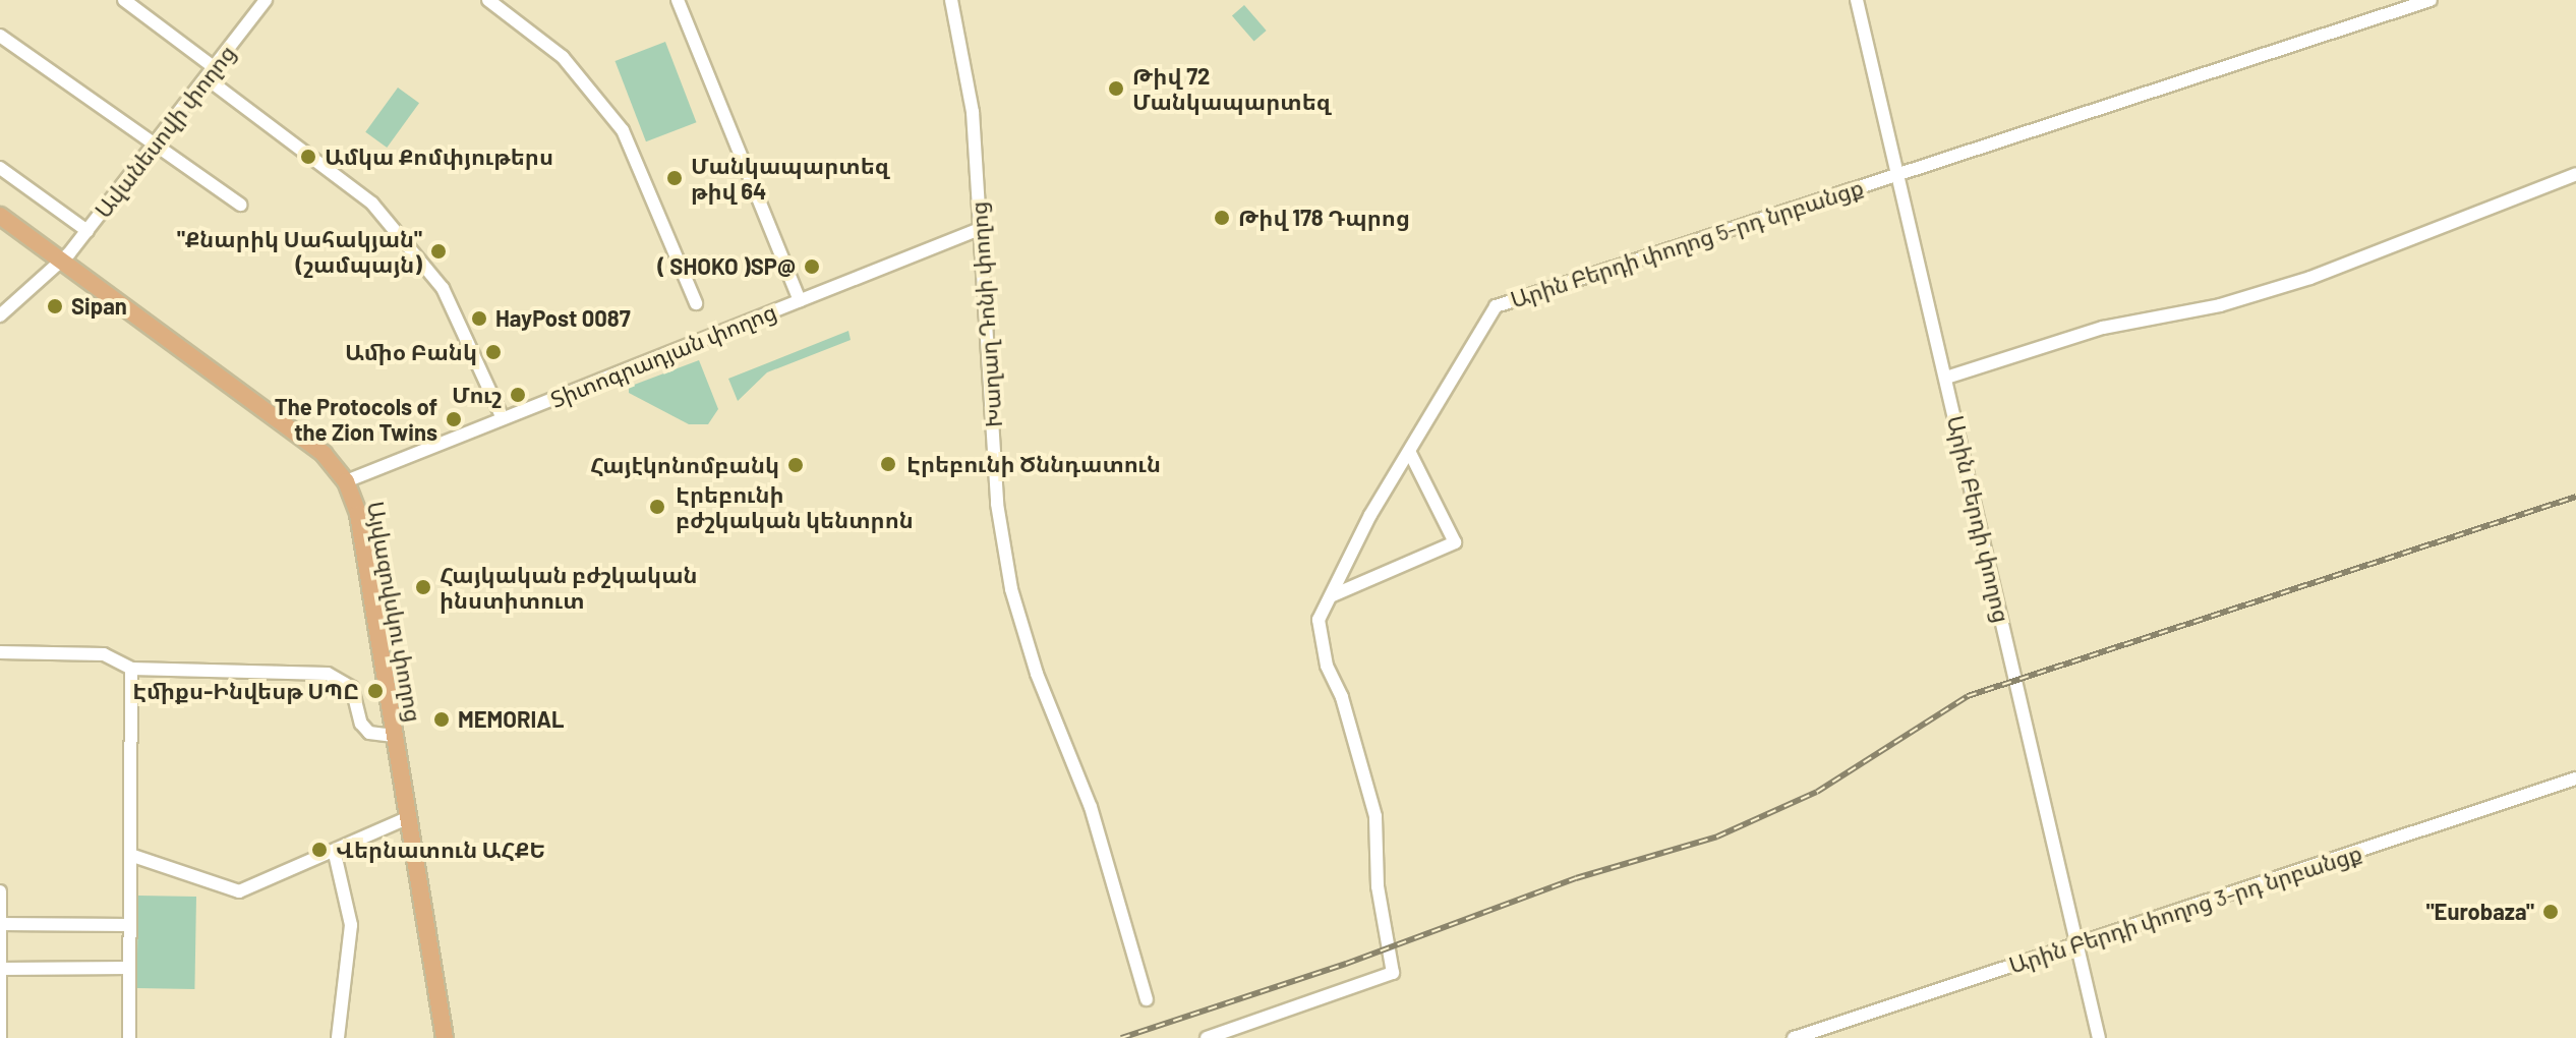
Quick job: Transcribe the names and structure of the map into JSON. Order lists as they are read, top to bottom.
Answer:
{
  "streets": {
    "main road": ["Այվազովսկու փողոց"],
    "street": [
      "Ավանեսովի փողոց",
      "Արին Բերդի փողոց 5-րդ նրբանցք",
      "Խաղաղ Դոնի փողոց",
      "Տիտոգրադյան փողոց",
      "Արին Բերդի փողոց",
      "Արին Բերդի փողոց 3-րդ նրբանցք"
    ]
  },
  "crossings": [
    ["Ավանեսովի փողոց", "Այվազովսկու փողոց"],
    ["Արին Բերդի փողոց 5-րդ նրբանցք", "Արին Բերդի փողոց"],
    ["Խաղաղ Դոնի փողոց", "Տիտոգրադյան փողոց"],
    ["Տիտոգրադյան փողոց", "Այվազովսկու փողոց"],
    ["Արին Բերդի փողոց", "Արին Բերդի փողոց 3-րդ նրբանցք"]
  ],
  "places": [
    "Թիվ 72 Մանկապարտեզ",
    "Ամկա Քոմփյութերս",
    "Մանկապարտեզ թիվ 64",
    "Թիվ 178 Դպրոց",
    "\"Քնարիկ Սահակյան\" (շամպայն)",
    "( SHOKO )SP@",
    "Sipan",
    "HayPost 0087",
    "Ամիօ Բանկ",
    "Մուշ",
    "The Protocols of the Zion Twins",
    "Էրեբունի Ծննդատուն",
    "Հայէկոնոմբանկ",
    "Էրեբունի բժշկական կենտրոն",
    "Հայկական բժշկական ինստիտուտ",
    "Էմիքս-Ինվեսթ ՍՊԸ",
    "MEMORIAL",
    "Վերնատուն ԱՀՔԵ",
    "\"Eurobaza\""
  ]
}
